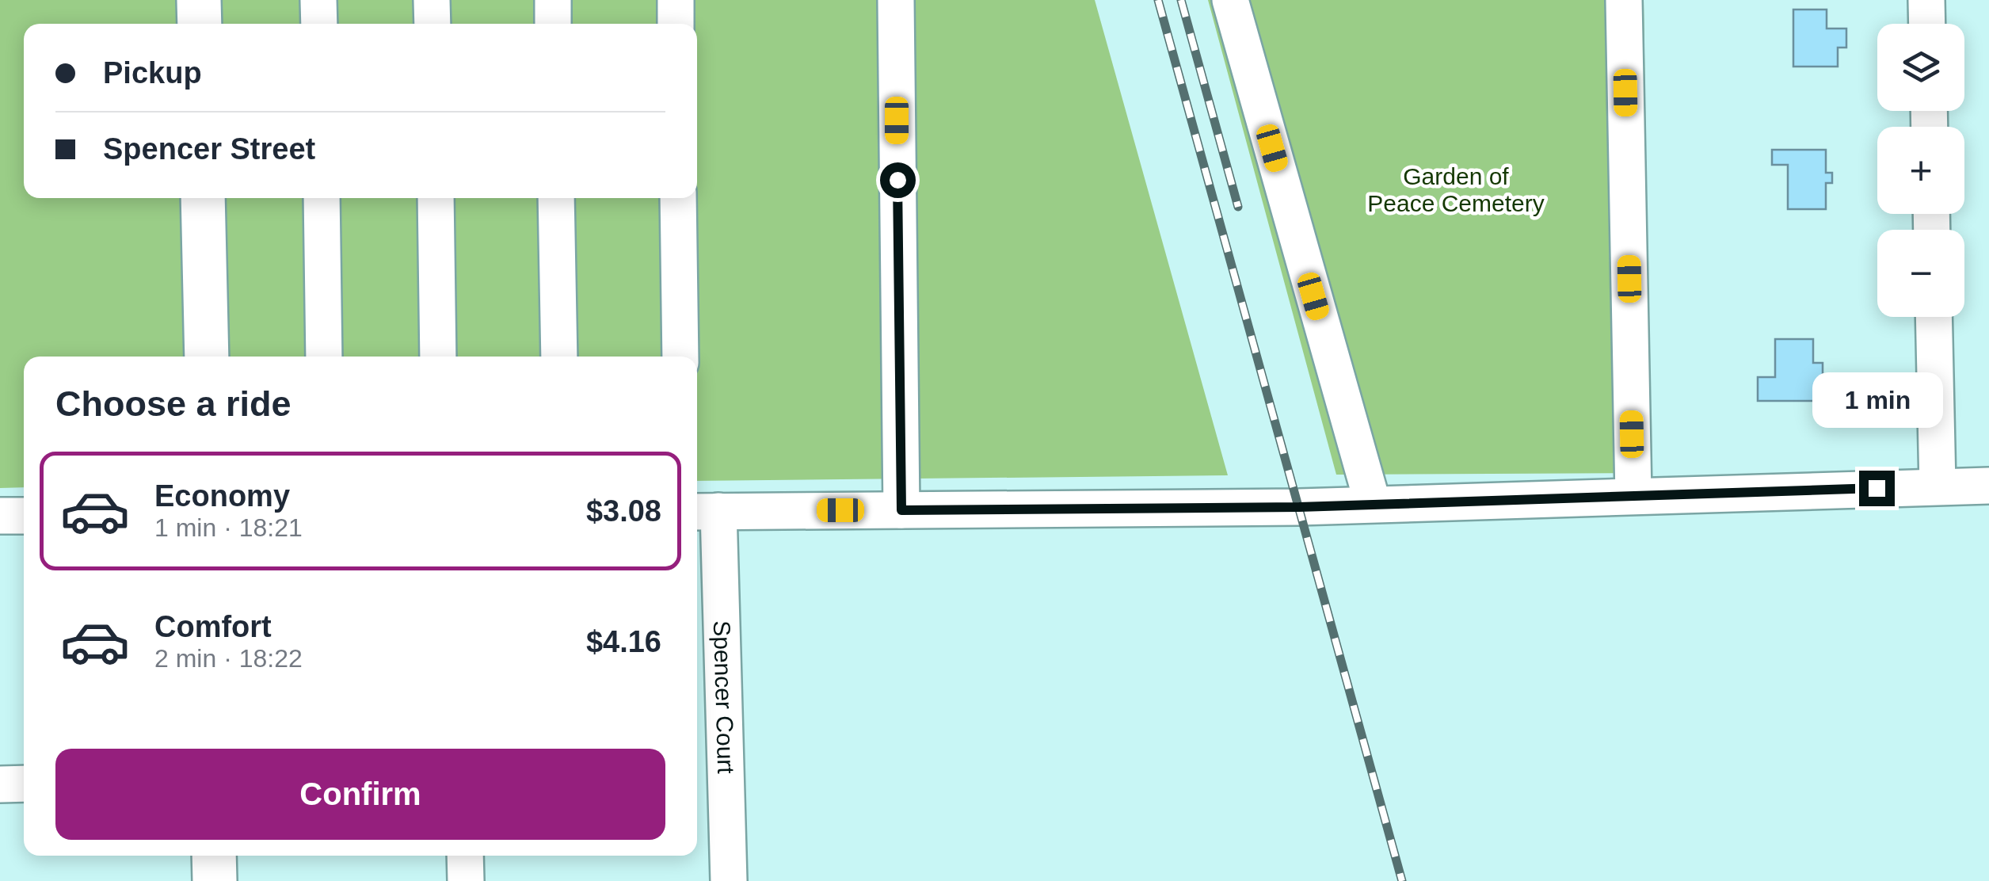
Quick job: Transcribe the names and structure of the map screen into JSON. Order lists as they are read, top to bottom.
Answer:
{
  "streets": {
    "street": ["Spencer Court"]
  },
  "parks": ["Garden of Peace Cemetery"],
  "page": {
    "map_buttons": ["+", "−"],
    "banner": ["Pickup", "Spencer Street"],
    "heading": "Choose a ride",
    "bubble": "1 min",
    "list": [
      {
        "name": "Economy",
        "note": "1 min · 18:21",
        "value": "$3.08"
      },
      {
        "name": "Comfort",
        "note": "2 min · 18:22",
        "value": "$4.16"
      }
    ],
    "buttons": "Confirm"
  }
}
